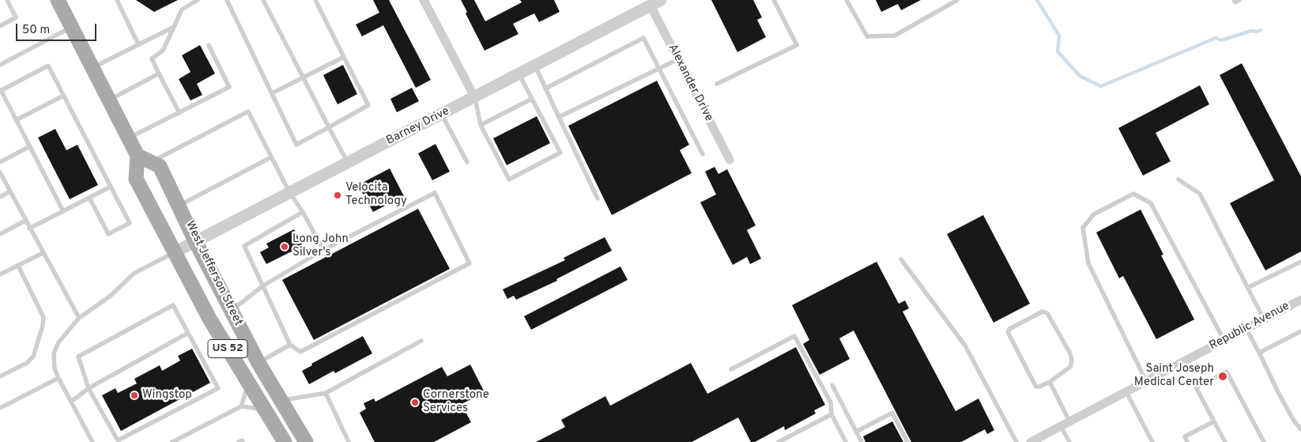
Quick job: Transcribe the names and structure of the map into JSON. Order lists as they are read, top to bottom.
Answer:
{
  "streets": {
    "main road": ["West Jefferson Street", "US 52"],
    "street": ["Alexander Drive", "Barney Drive", "Republic Avenue"]
  },
  "crossings": [
    ["Alexander Drive", "Barney Drive"],
    ["Barney Drive", "West Jefferson Street"]
  ],
  "places": [
    "Velocita Technology",
    "Long John Silver's",
    "Saint Joseph Medical Center",
    "Wingstop",
    "Cornerstone Services"
  ],
  "scale_bar": "50 m"
}
